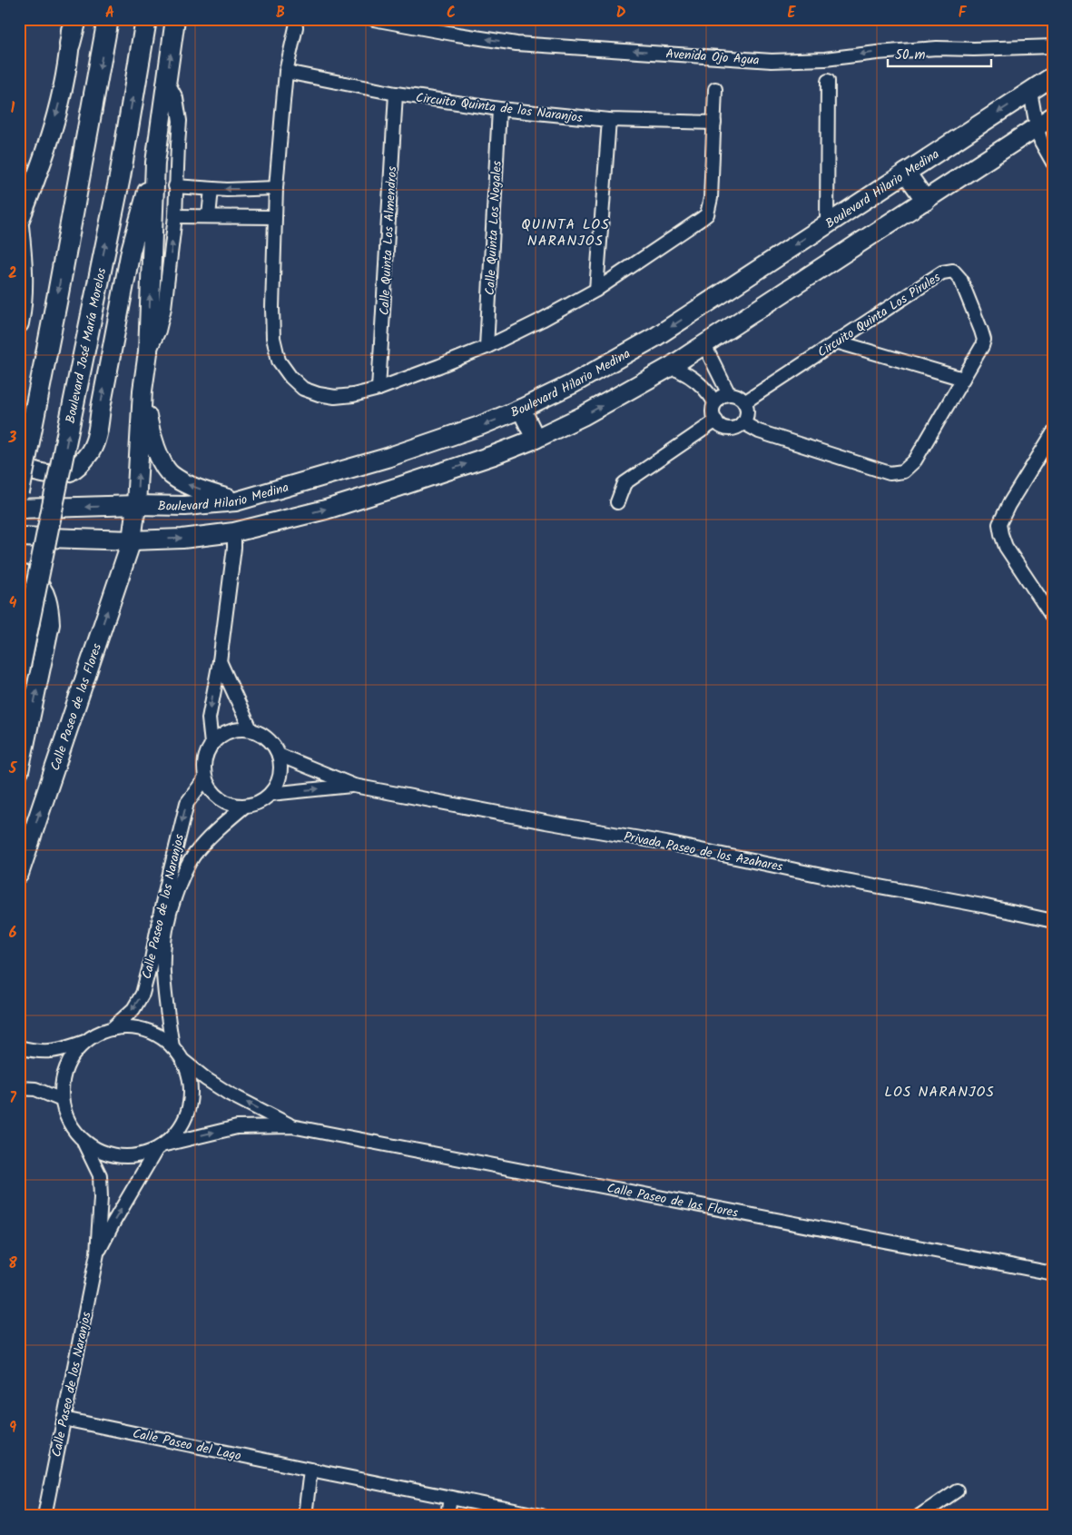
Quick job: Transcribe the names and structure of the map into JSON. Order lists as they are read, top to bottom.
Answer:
{
  "streets": {
    "main road": ["Boulevard José María Morelos"],
    "street": [
      "Avenida Ojo Agua",
      "Circuito Quinta de los Naranjos",
      "Boulevard Hilario Medina",
      "Calle Quinta Los Nogales",
      "Calle Quinta Los Almendros",
      "Circuito Quinta Los Pirules",
      "Calle Paseo de las Flores",
      "Privada Paseo de los Azahares",
      "Calle Paseo de los Naranjos",
      "Calle Paseo del Lago"
    ]
  },
  "crossings": [
    ["Circuito Quinta de los Naranjos", "Calle Quinta Los Nogales"],
    ["Circuito Quinta de los Naranjos", "Calle Quinta Los Almendros"],
    ["Boulevard Hilario Medina", "Calle Paseo de las Flores"],
    ["Calle Paseo de las Flores", "Calle Paseo de los Naranjos"],
    ["Privada Paseo de los Azahares", "Calle Paseo de los Naranjos"],
    ["Calle Paseo de los Naranjos", "Calle Paseo del Lago"]
  ],
  "one_way": ["Avenida Ojo Agua"],
  "districts": ["QUINTA LOS NARANJOS", "LOS NARANJOS"],
  "scale_bar": "50 m",
  "grid": {
    "columns": [
      "A",
      "B",
      "C",
      "D",
      "E",
      "F"
    ],
    "rows": [
      "1",
      "2",
      "3",
      "4",
      "5",
      "6",
      "7",
      "8",
      "9"
    ]
  }
}
